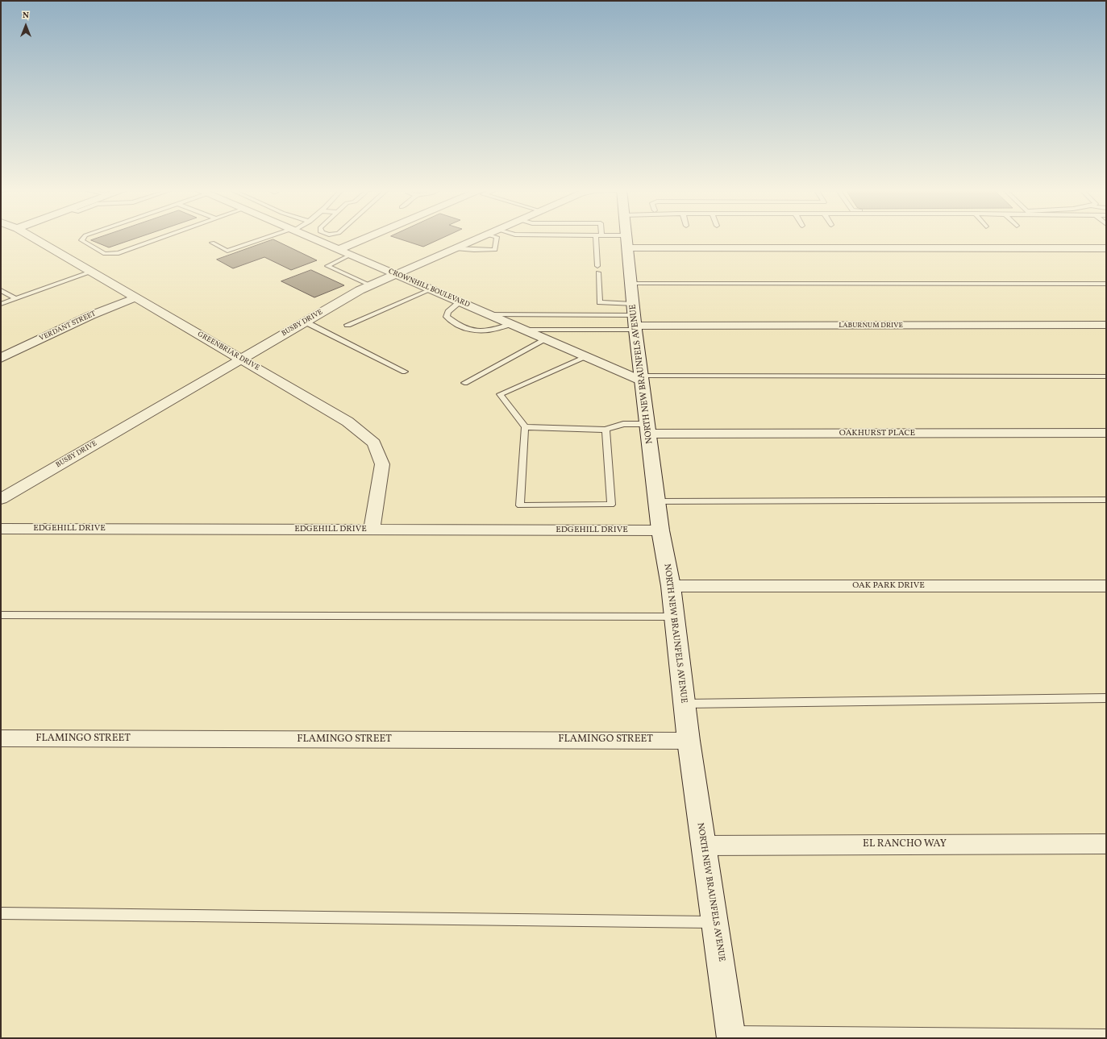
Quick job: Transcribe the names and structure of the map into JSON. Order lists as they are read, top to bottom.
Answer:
{
  "streets": {
    "street": [
      "CROWNHILL BOULEVARD",
      "BUSBY DRIVE",
      "LABURNUM DRIVE",
      "VERDANT STREET",
      "GREENBRIAR DRIVE",
      "NORTH NEW BRAUNFELS AVENUE",
      "OAKHURST PLACE",
      "EDGEHILL DRIVE",
      "OAK PARK DRIVE",
      "FLAMINGO STREET",
      "EL RANCHO WAY"
    ]
  },
  "crossings": [
    ["CROWNHILL BOULEVARD", "BUSBY DRIVE"],
    ["CROWNHILL BOULEVARD", "NORTH NEW BRAUNFELS AVENUE"],
    ["BUSBY DRIVE", "GREENBRIAR DRIVE"],
    ["LABURNUM DRIVE", "NORTH NEW BRAUNFELS AVENUE"],
    ["VERDANT STREET", "GREENBRIAR DRIVE"],
    ["GREENBRIAR DRIVE", "EDGEHILL DRIVE"],
    ["NORTH NEW BRAUNFELS AVENUE", "OAKHURST PLACE"],
    ["NORTH NEW BRAUNFELS AVENUE", "EDGEHILL DRIVE"],
    ["NORTH NEW BRAUNFELS AVENUE", "OAK PARK DRIVE"],
    ["NORTH NEW BRAUNFELS AVENUE", "FLAMINGO STREET"],
    ["NORTH NEW BRAUNFELS AVENUE", "EL RANCHO WAY"]
  ],
  "north": "top"
}
